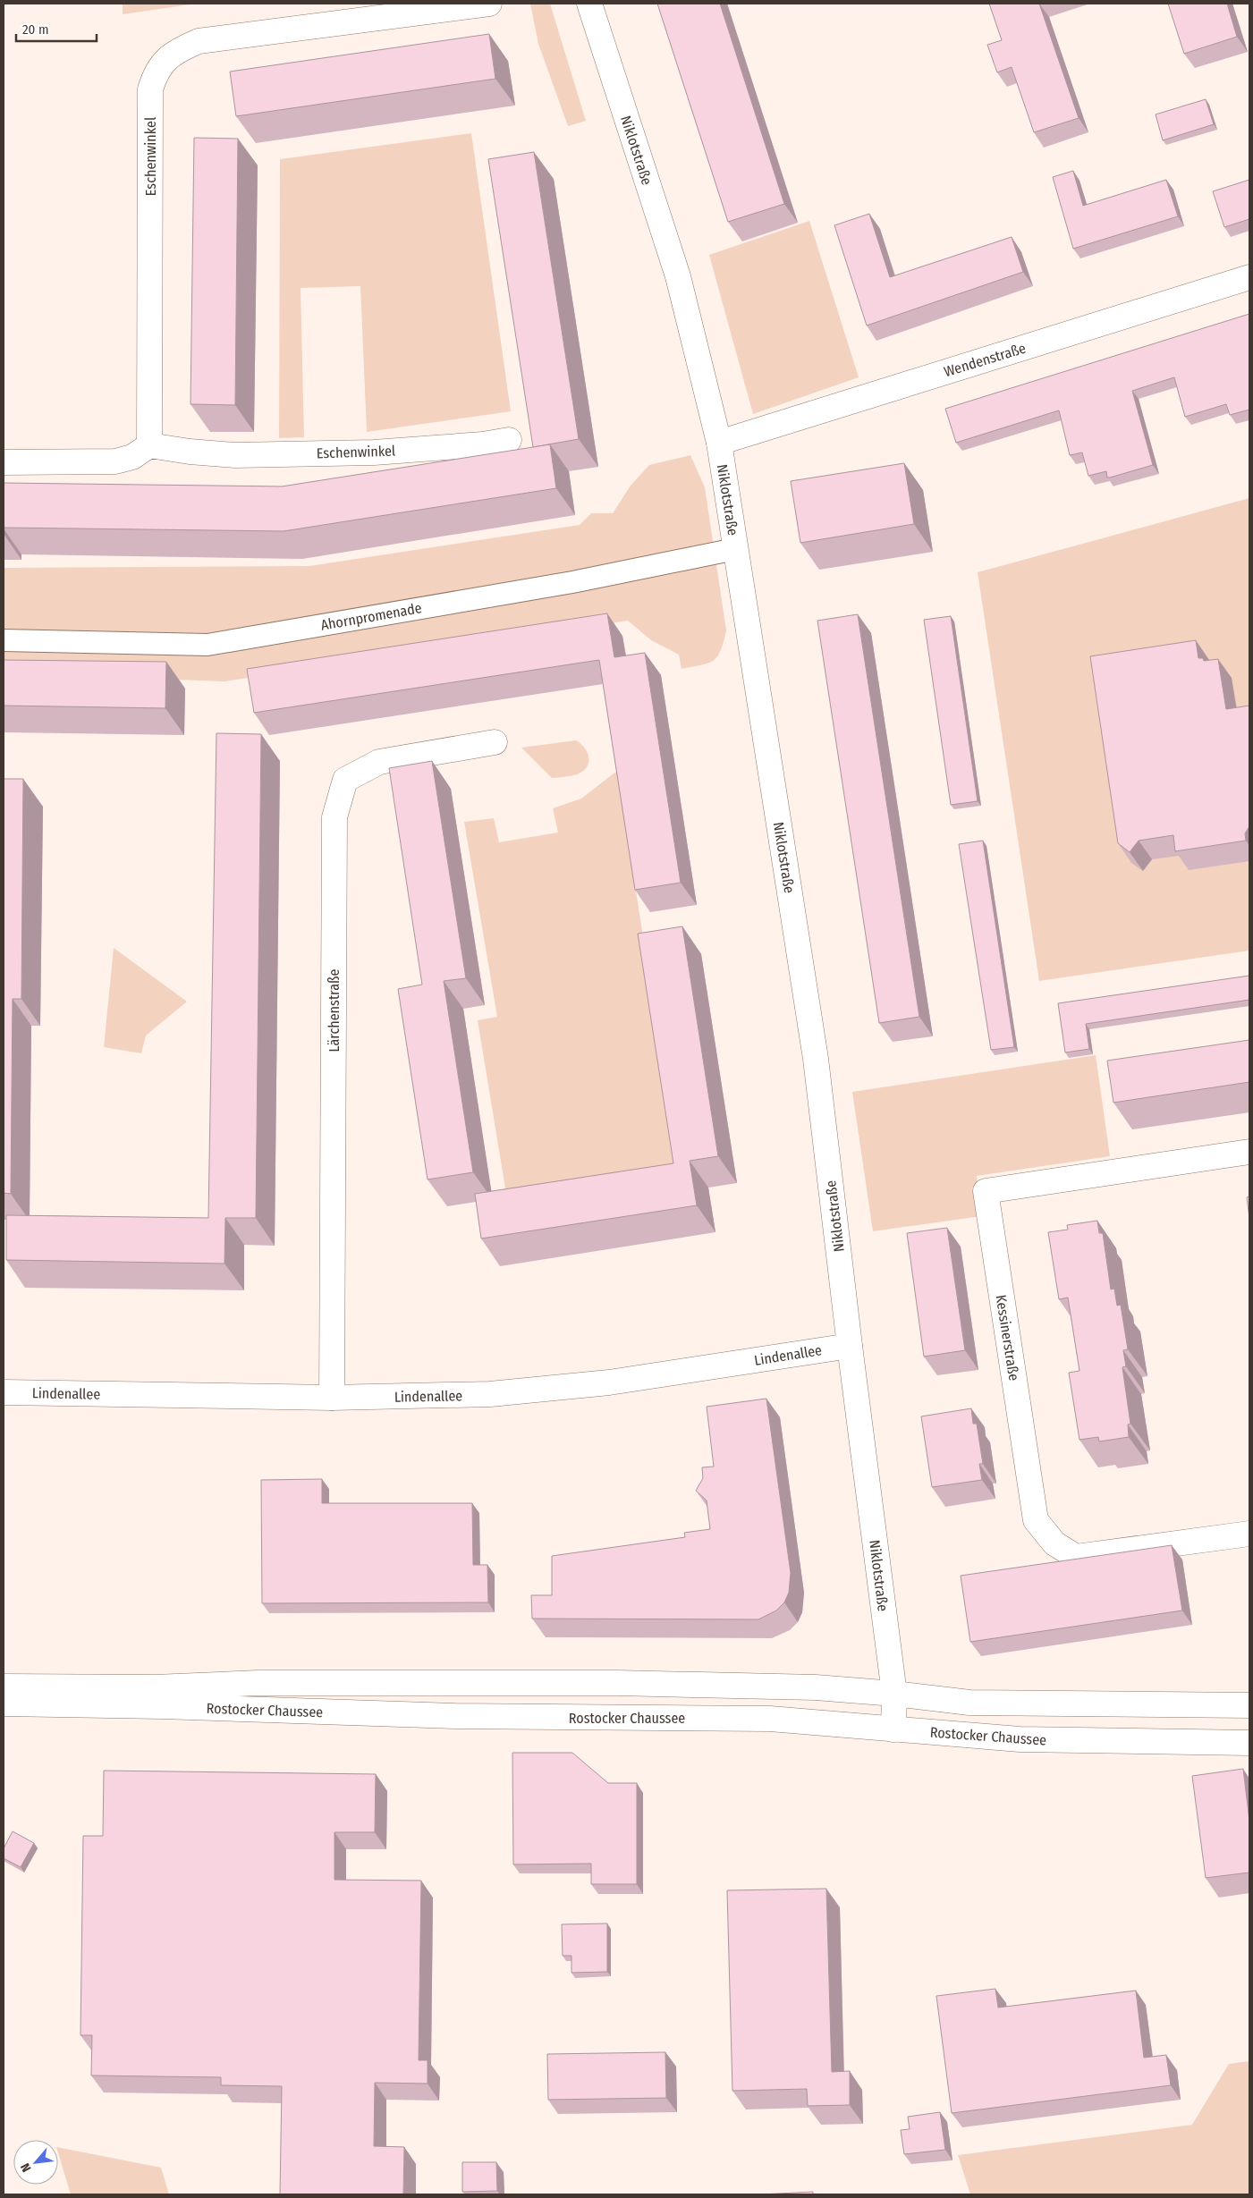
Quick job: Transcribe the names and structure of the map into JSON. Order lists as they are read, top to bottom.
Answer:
{
  "streets": {
    "street": [
      "Niklotstraße",
      "Eschenwinkel",
      "Wendenstraße",
      "Ahornpromenade",
      "Lärchenstraße",
      "Kessinerstraße",
      "Lindenallee",
      "Rostocker Chaussee"
    ]
  },
  "crossings": [
    ["Niklotstraße", "Wendenstraße"],
    ["Niklotstraße", "Ahornpromenade"],
    ["Niklotstraße", "Lindenallee"],
    ["Niklotstraße", "Rostocker Chaussee"],
    ["Lärchenstraße", "Lindenallee"]
  ],
  "scale_bar": "20 m",
  "north": "bottom left"
}
